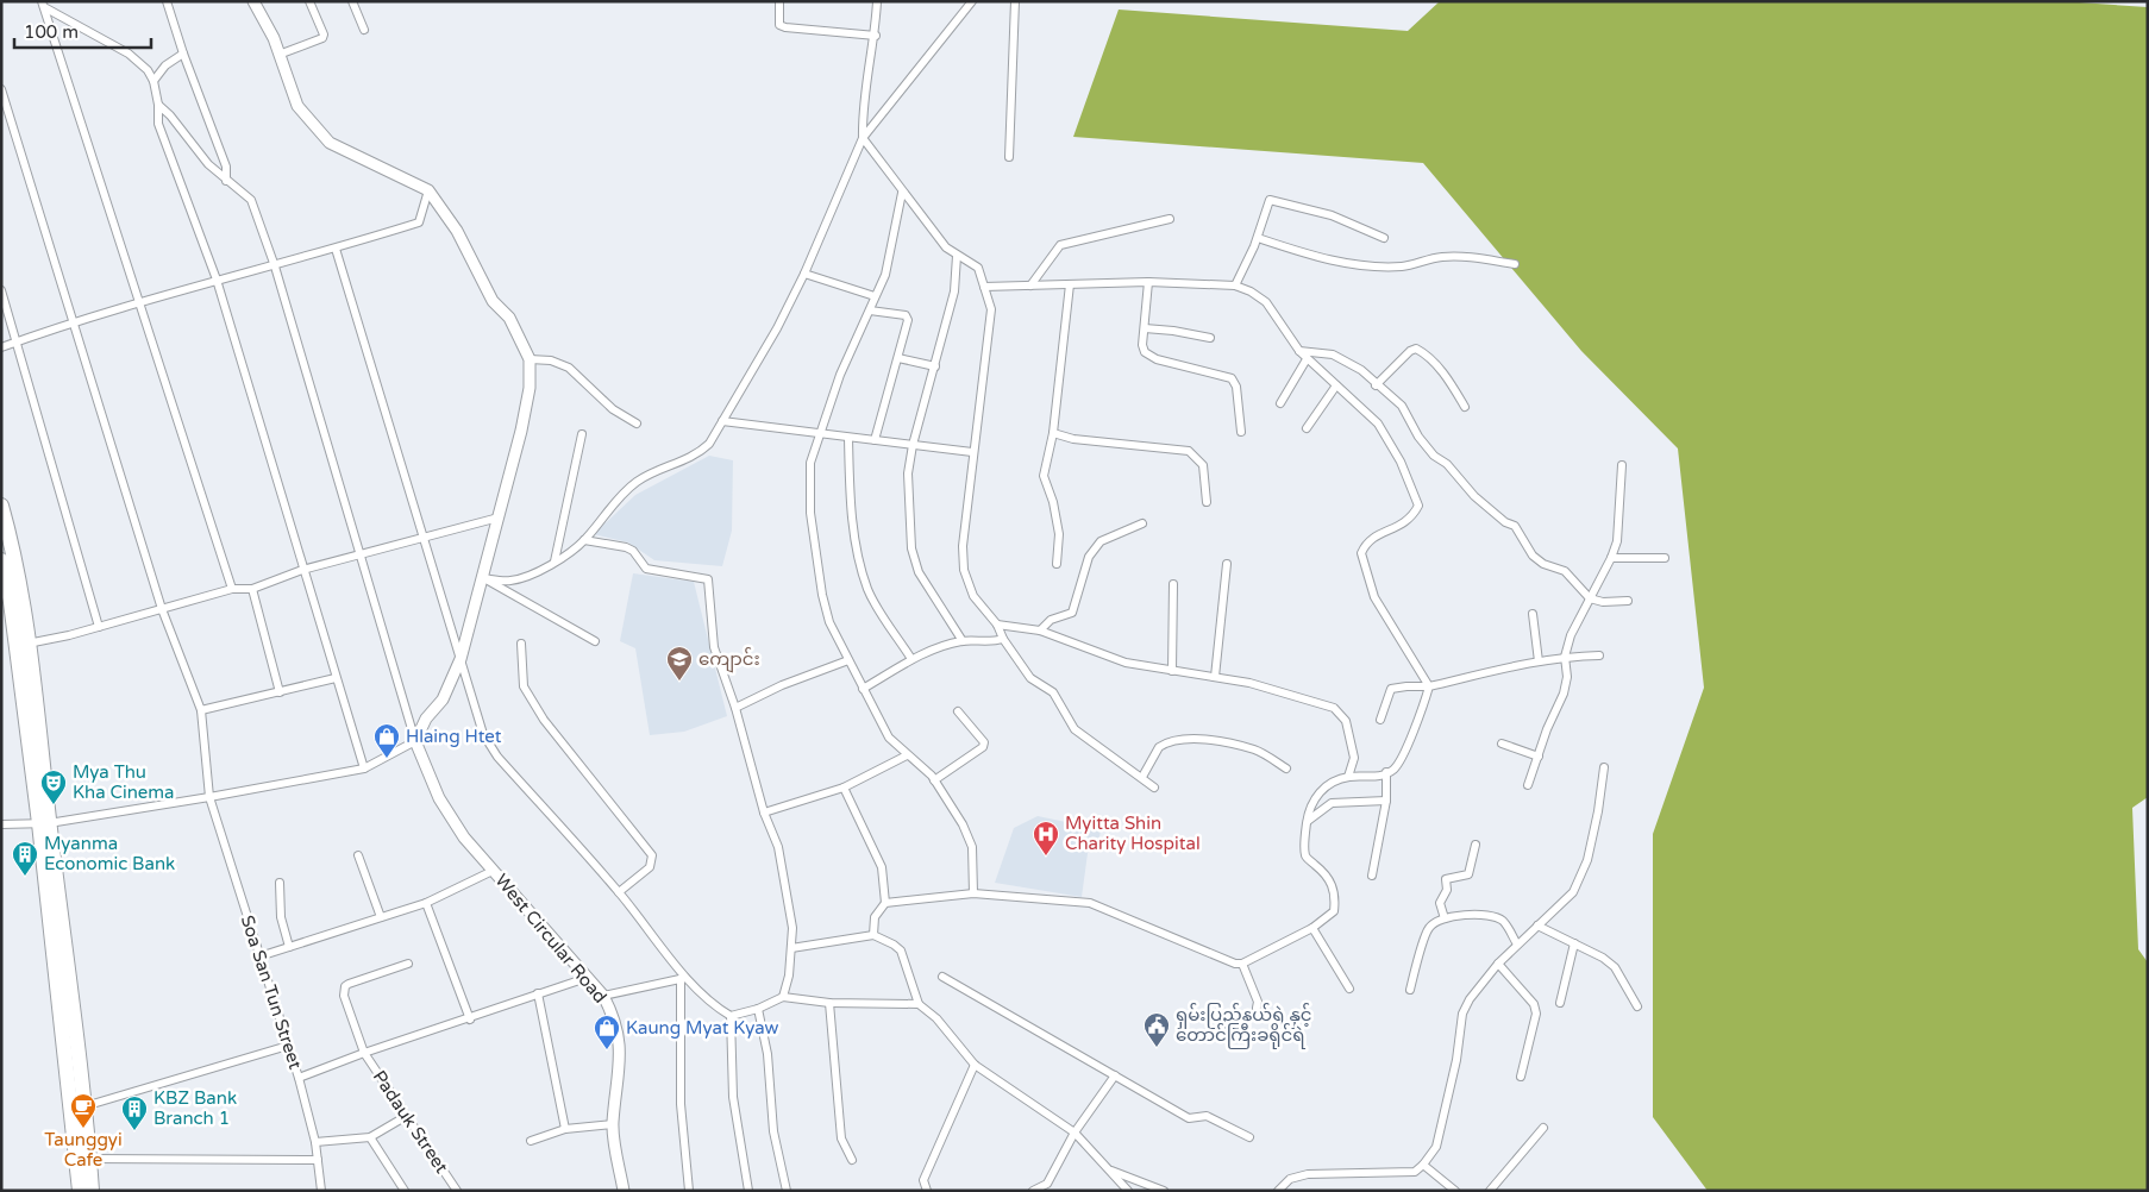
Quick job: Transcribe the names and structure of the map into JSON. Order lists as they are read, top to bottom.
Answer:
{
  "streets": {
    "street": ["West Circular Road", "Soa San Tun Street", "Padauk Street"]
  },
  "places": {
    "school or university": ["ကျောင်း"],
    "shop": ["Hlaing Htet", "Kaung Myat Kyaw"],
    "theatre": ["Mya Thu Kha Cinema"],
    "hospital": ["Myitta Shin Charity Hospital"],
    "building": ["Myanma Economic Bank", "KBZ Bank Branch 1"],
    "public building": ["ရှမ်းပြည်နယ်ရဲ နှင့် တောင်ကြီးခရိုင်ရဲ"],
    "cafe": ["Taunggyi Cafe"]
  },
  "scale_bar": "100 m"
}
